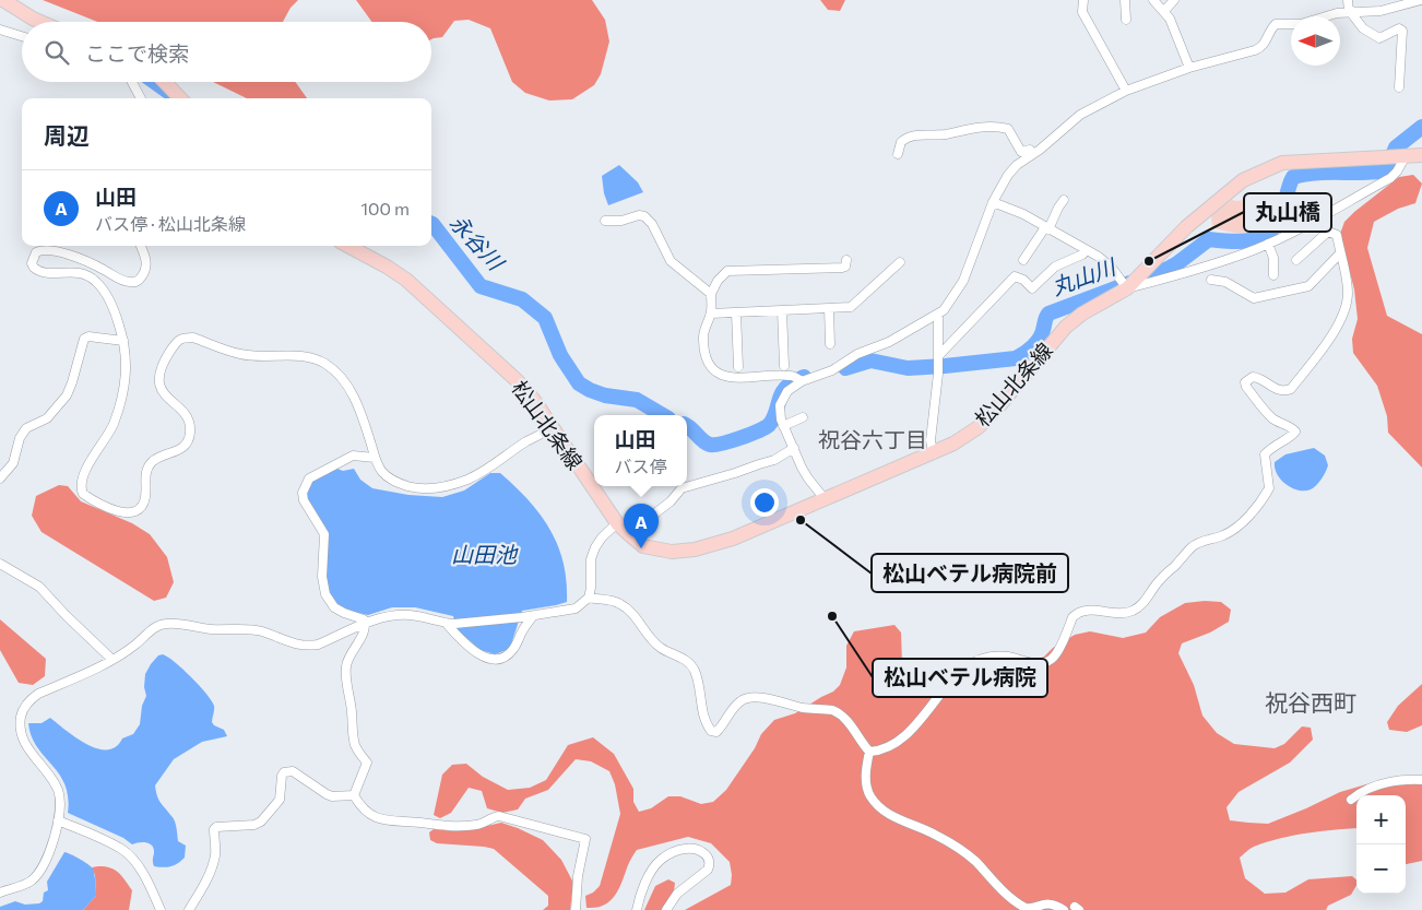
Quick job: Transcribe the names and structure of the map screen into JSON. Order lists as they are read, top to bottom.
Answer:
{
  "streets": {
    "main road": ["松山北条線"]
  },
  "districts": ["祝谷六丁目", "祝谷西町"],
  "water": ["永谷川", "丸山川", "山田池"],
  "places": ["丸山橋", "松山ベテル病院前", "松山ベテル病院"],
  "north": "left",
  "page": {
    "search": "ここで検索",
    "heading": "周辺",
    "list": [
      {
        "mark": "A",
        "name": "山田",
        "note": "バス停 · 松山北条線",
        "value": "100 m"
      }
    ],
    "popup": ["山田", "バス停"],
    "pins": "A",
    "map_buttons": ["+", "−"]
  }
}
